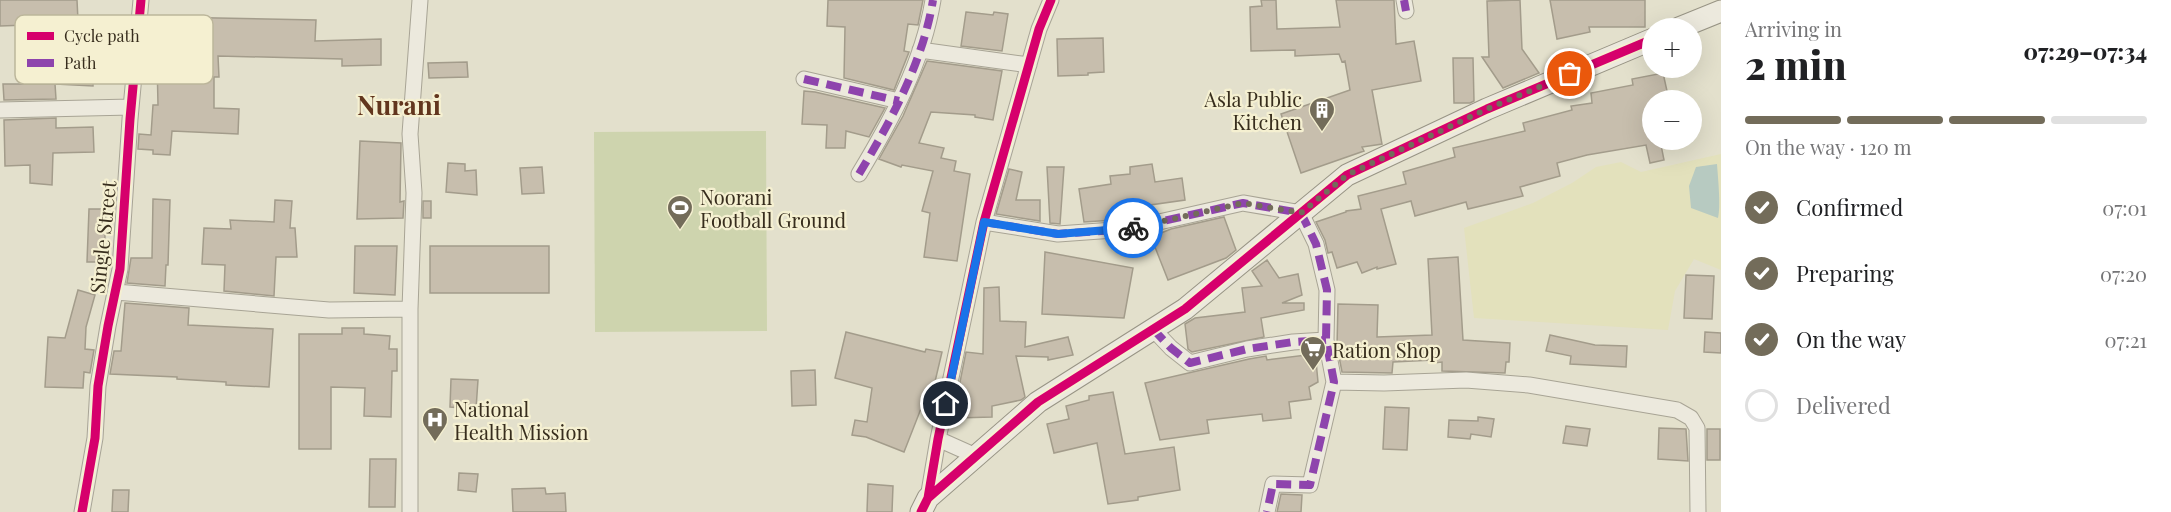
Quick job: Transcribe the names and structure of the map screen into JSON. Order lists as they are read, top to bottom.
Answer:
{
  "streets": {
    "street": ["Single Street"]
  },
  "districts": ["Nurani"],
  "places": {
    "building": ["Asla Public Kitchen"],
    "sports": ["Noorani Football Ground"],
    "supermarket": ["Ration Shop"],
    "hospital": ["National Health Mission"]
  },
  "legend": ["Cycle path", "Path"],
  "page": {
    "heading": ["2 min", "Arriving in", "07:29–07:34"],
    "map_buttons": ["+", "−"],
    "bar": "On the way · 120 m",
    "list": [
      ["Confirmed", "07:01"],
      ["Preparing", "07:20"],
      ["On the way", "07:21"],
      "Delivered"
    ]
  }
}
